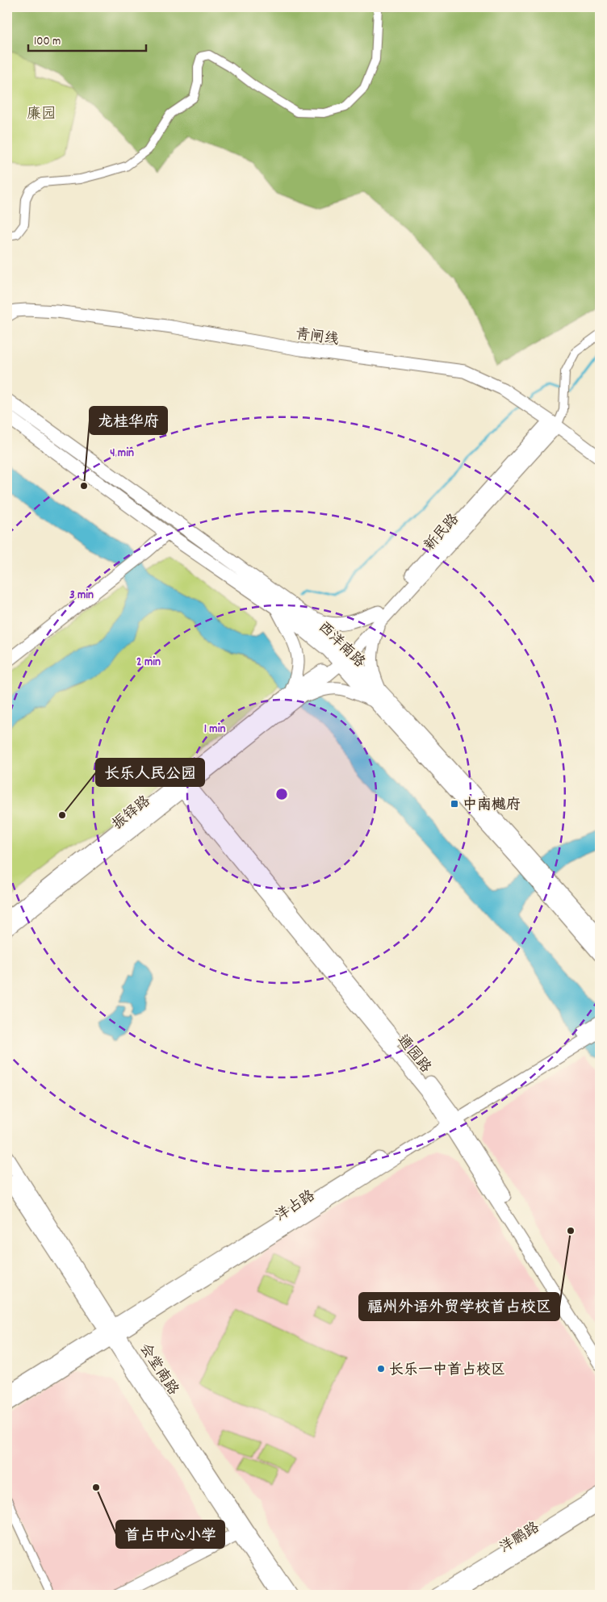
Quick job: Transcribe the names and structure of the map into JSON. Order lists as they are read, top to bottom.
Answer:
{
  "streets": {
    "main road": [
      "青闸线",
      "新民路",
      "西洋南路",
      "振铎路",
      "通园路",
      "洋占路",
      "会堂南路",
      "洋鹏路"
    ]
  },
  "crossings": [
    ["青闸线", "新民路"],
    ["新民路", "西洋南路"],
    ["新民路", "振铎路"],
    ["西洋南路", "振铎路"],
    ["振铎路", "通园路"],
    ["通园路", "洋占路"],
    ["洋占路", "会堂南路"]
  ],
  "parks": ["廉园"],
  "places": {
    "other": [
      "龙桂华府",
      "长乐人民公园",
      "福州外语外贸学校首占校区",
      "长乐一中首占校区",
      "首占中心小学"
    ],
    "transit": ["中南樾府"]
  },
  "scale_bar": "100 m",
  "rings": [
    "4 min",
    "3 min",
    "2 min",
    "1 min"
  ]
}
